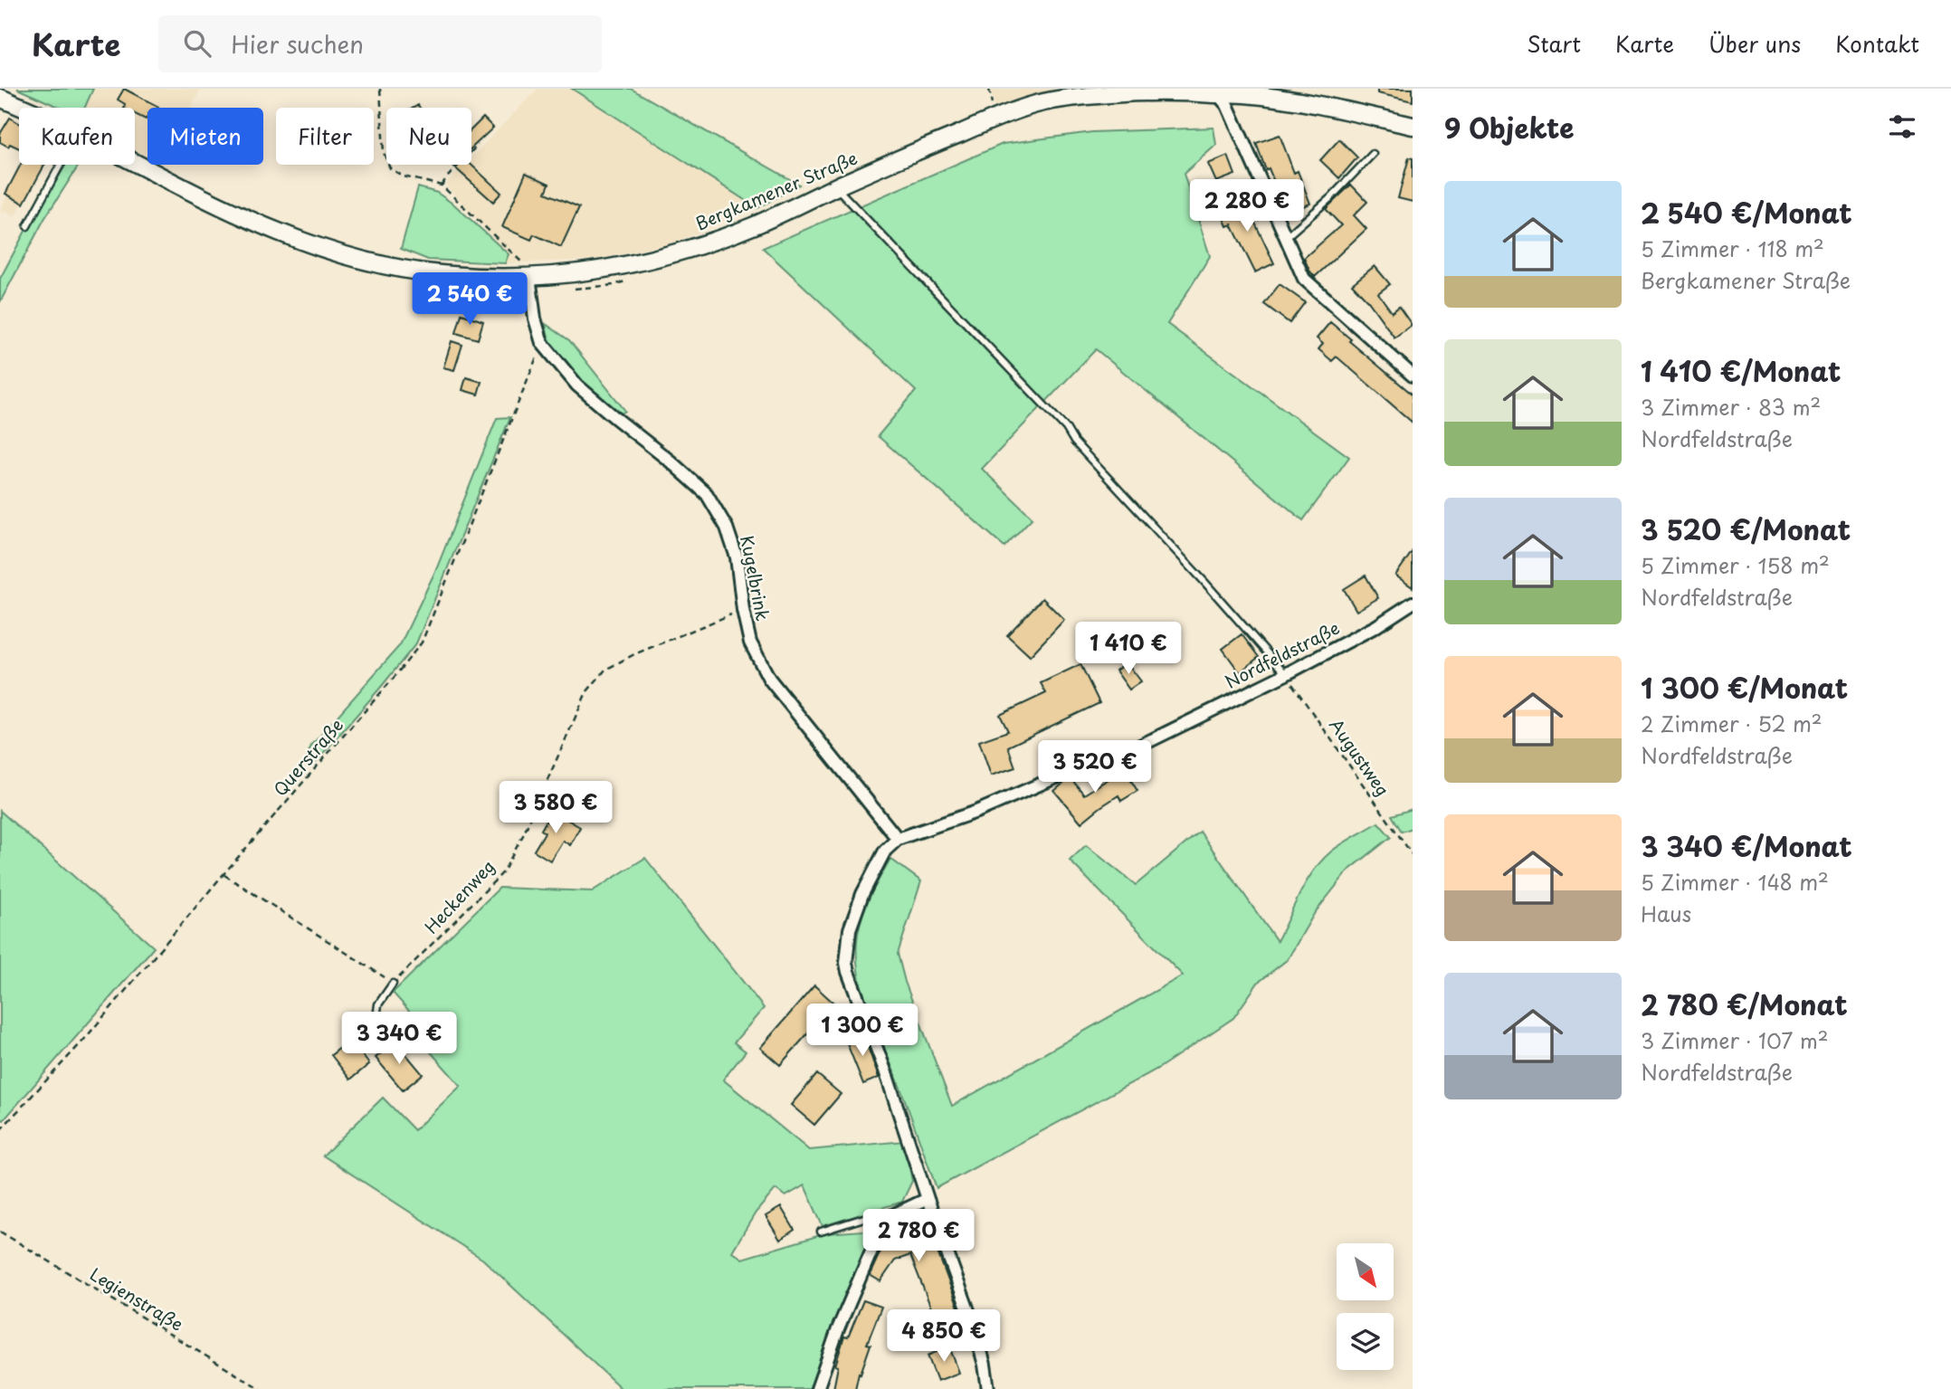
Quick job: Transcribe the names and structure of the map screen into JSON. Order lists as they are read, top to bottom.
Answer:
{
  "streets": {
    "street": ["Bergkamener Straße", "Kugelbrink", "Nordfeldstraße"],
    "path": [
      "Querstraße",
      "Augustweg",
      "Heckenweg",
      "Legienstraße"
    ]
  },
  "crossings": [
    ["Bergkamener Straße", "Kugelbrink"],
    ["Kugelbrink", "Nordfeldstraße"],
    ["Kugelbrink", "Querstraße"],
    ["Kugelbrink", "Heckenweg"],
    ["Nordfeldstraße", "Augustweg"]
  ],
  "north": "bottom right",
  "page": {
    "header": "Karte",
    "search": "Hier suchen",
    "nav": [
      "Start",
      "Karte",
      "Über uns",
      "Kontakt"
    ],
    "heading": "9 Objekte",
    "chip": [
      "Kaufen",
      "Mieten",
      "Filter",
      "Neu"
    ],
    "list": [
      {
        "name": "2 540 €/Monat",
        "note": "5 Zimmer · 118 m² · Bergkamener Straße"
      },
      {
        "name": "1 410 €/Monat",
        "note": "3 Zimmer · 83 m² · Nordfeldstraße"
      },
      {
        "name": "3 520 €/Monat",
        "note": "5 Zimmer · 158 m² · Nordfeldstraße"
      },
      {
        "name": "1 300 €/Monat",
        "note": "2 Zimmer · 52 m² · Nordfeldstraße"
      },
      {
        "name": "3 340 €/Monat",
        "note": "5 Zimmer · 148 m² · Haus"
      },
      {
        "name": "2 780 €/Monat",
        "note": "3 Zimmer · 107 m² · Nordfeldstraße"
      }
    ],
    "price": [
      "2 280 €",
      "2 540 €",
      "1 410 €",
      "3 520 €",
      "3 580 €",
      "1 300 €",
      "3 340 €",
      "2 780 €",
      "4 850 €"
    ]
  }
}
